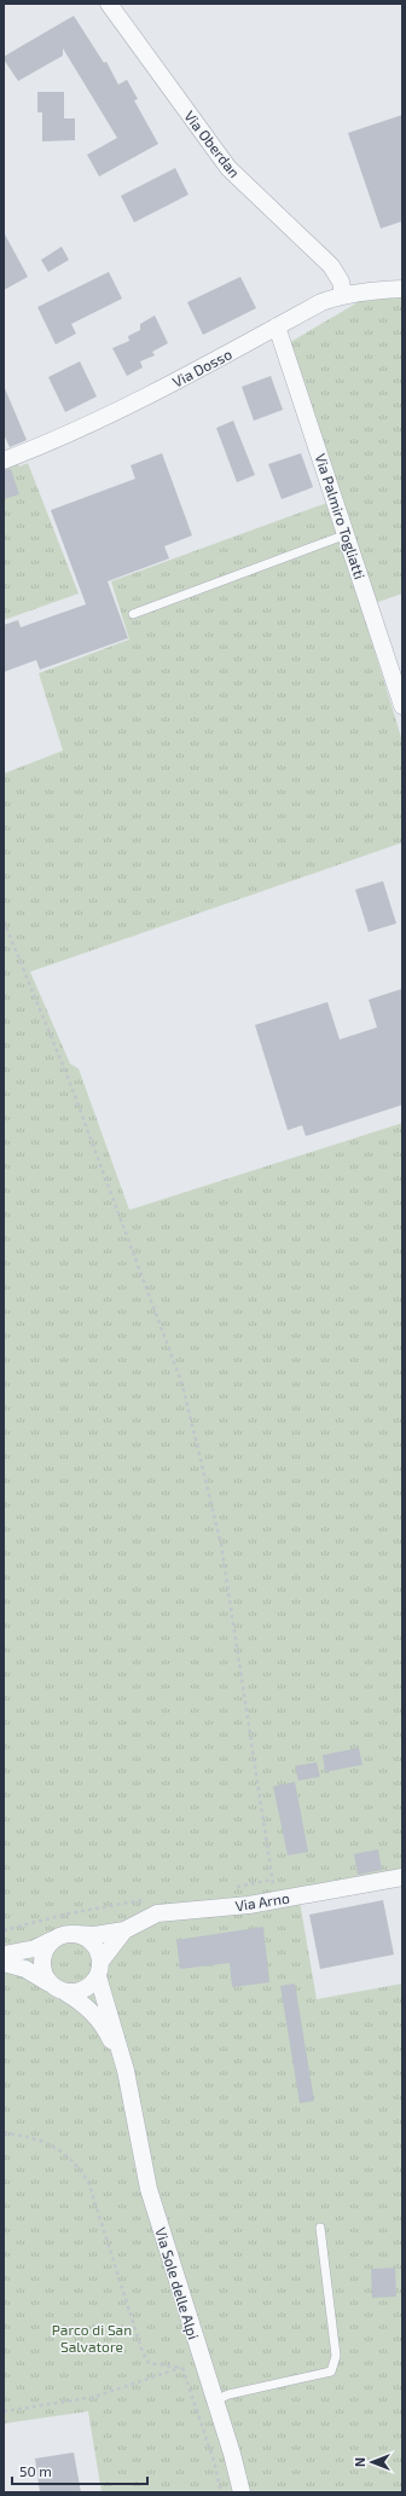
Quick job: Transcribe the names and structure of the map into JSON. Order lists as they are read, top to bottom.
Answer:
{
  "streets": {
    "street": [
      "Via Oberdan",
      "Via Dosso",
      "Via Palmiro Togliatti",
      "Via Arno",
      "Via Sole delle Alpi"
    ]
  },
  "crossings": [
    ["Via Oberdan", "Via Dosso"],
    ["Via Dosso", "Via Palmiro Togliatti"]
  ],
  "parks": ["Parco di San Salvatore"],
  "scale_bar": "50 m",
  "north": "left"
}
